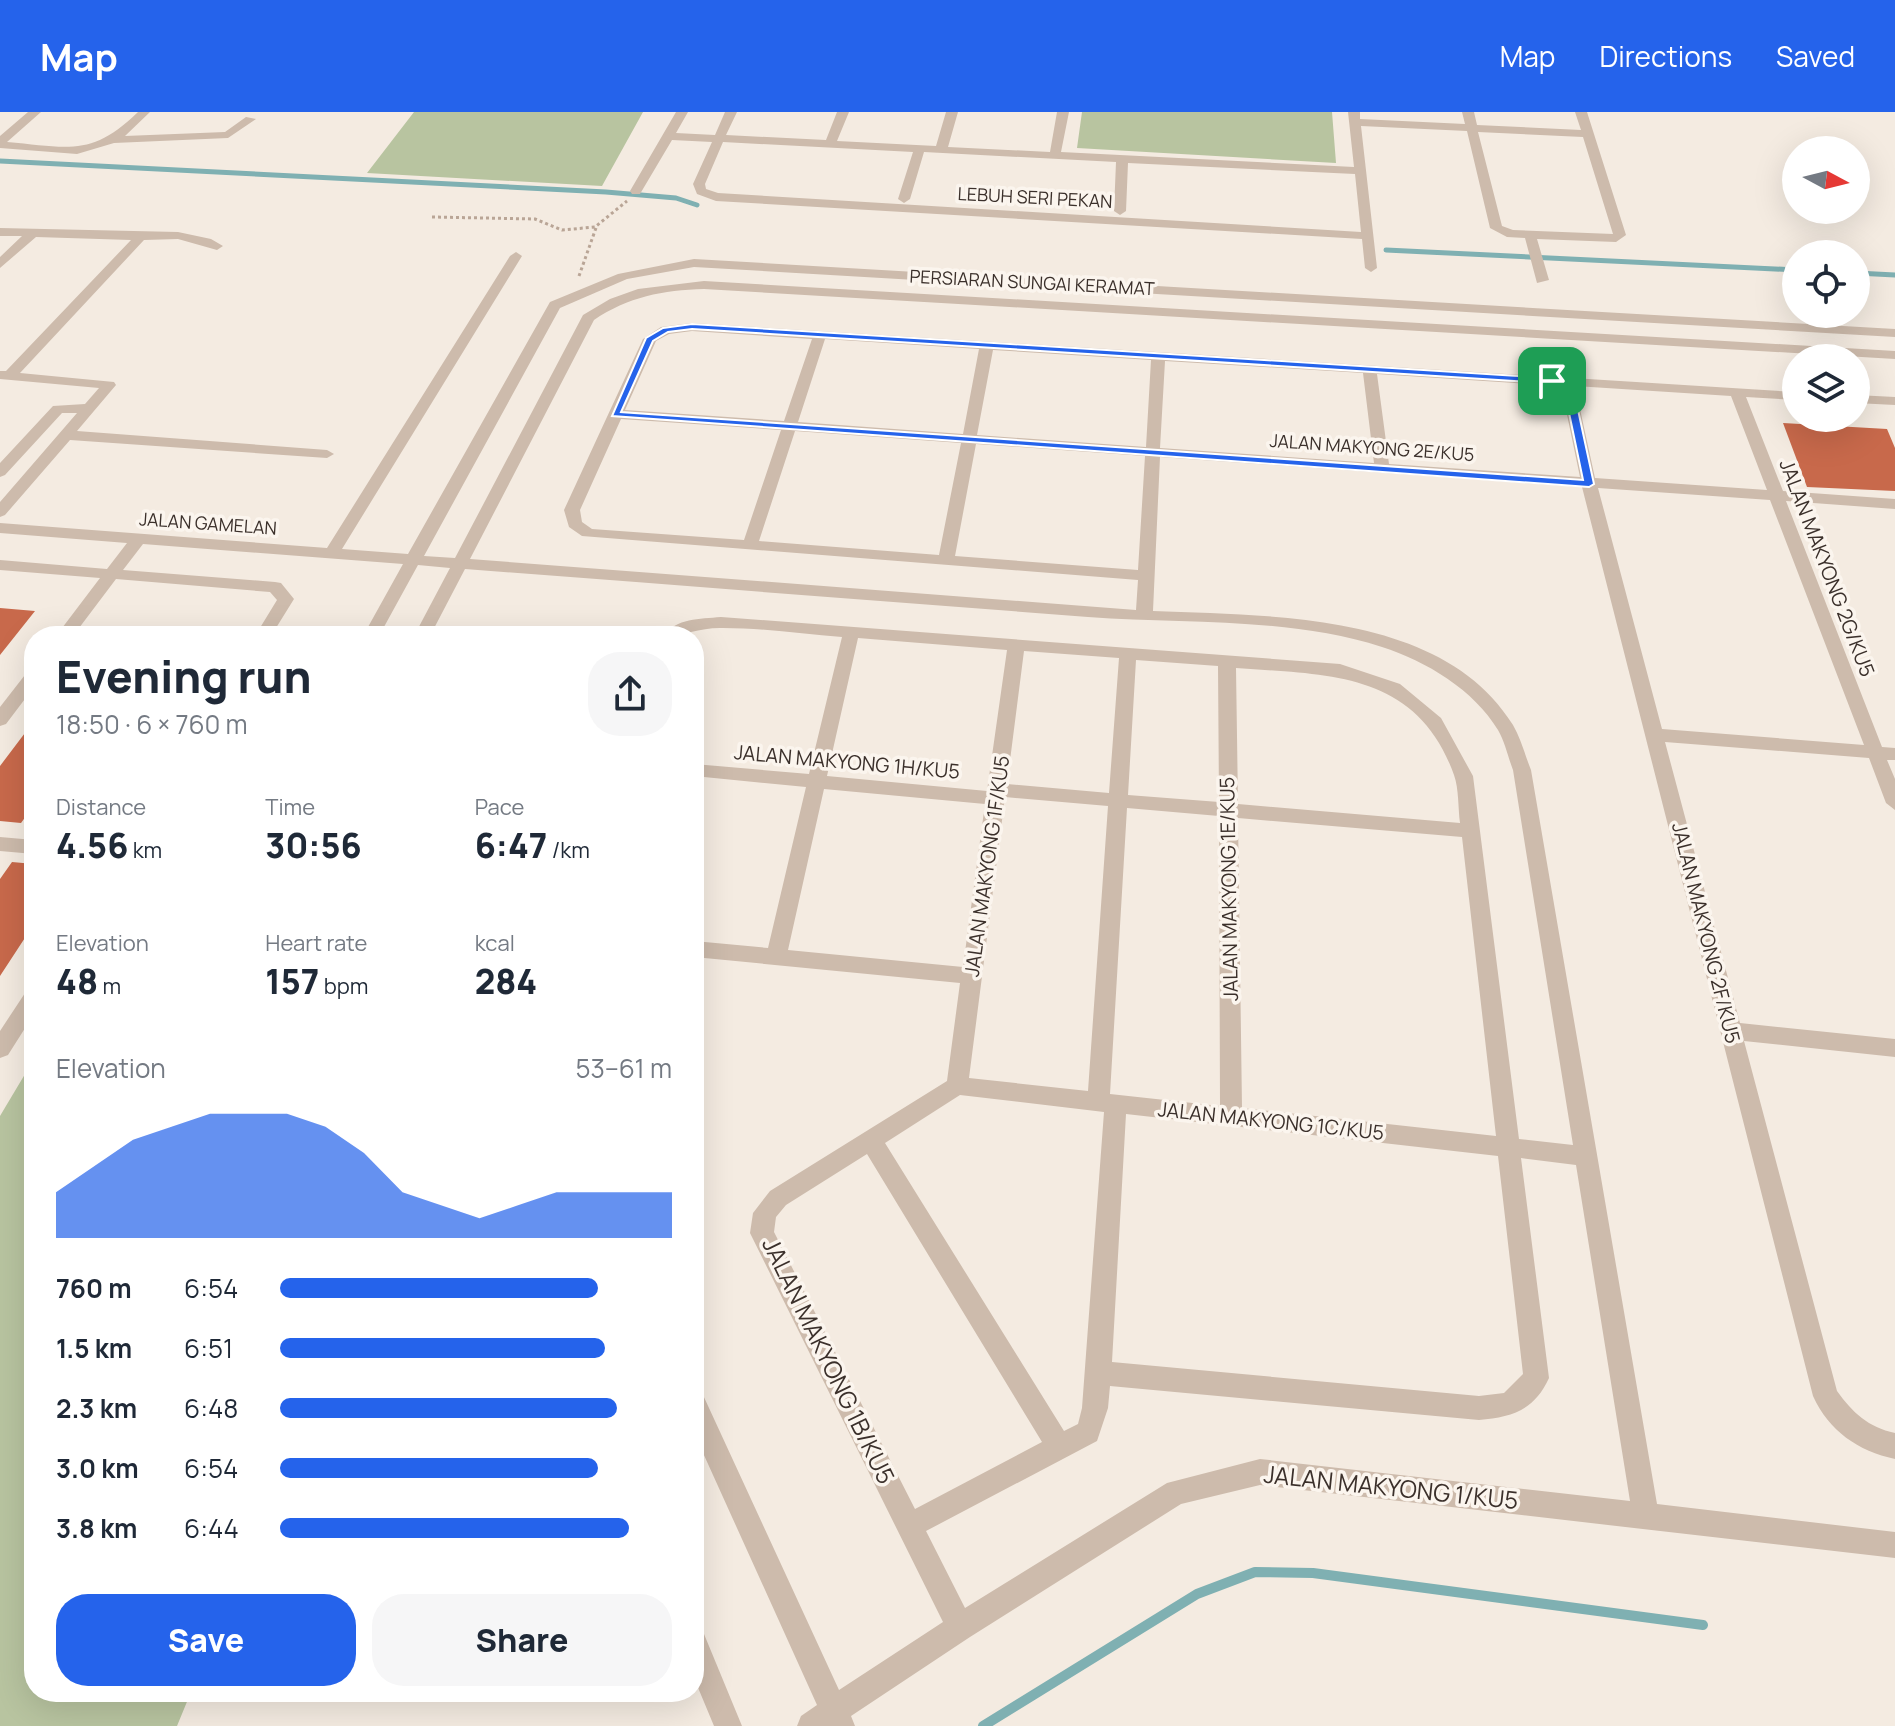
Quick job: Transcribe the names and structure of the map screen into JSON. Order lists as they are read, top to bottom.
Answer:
{
  "streets": {
    "street": [
      "LEBUH SERI PEKAN",
      "PERSIARAN SUNGAI KERAMAT",
      "JALAN MAKYONG 2E/KU5",
      "JALAN GAMELAN",
      "JALAN MAKYONG 2G/KU5",
      "JALAN MAKYONG 1H/KU5",
      "JALAN MAKYONG 1F/KU5",
      "JALAN MAKYONG 1E/KU5",
      "JALAN MAKYONG 2F/KU5",
      "JALAN MAKYONG 1C/KU5",
      "JALAN MAKYONG 1B/KU5",
      "JALAN MAKYONG 1/KU5"
    ]
  },
  "crossings": [
    ["PERSIARAN SUNGAI KERAMAT", "JALAN GAMELAN"],
    ["JALAN MAKYONG 2E/KU5", "JALAN MAKYONG 2G/KU5"],
    ["JALAN MAKYONG 2E/KU5", "JALAN MAKYONG 2F/KU5"],
    ["JALAN GAMELAN", "JALAN MAKYONG 1C/KU5"],
    ["JALAN GAMELAN", "JALAN MAKYONG 1/KU5"],
    ["JALAN MAKYONG 1H/KU5", "JALAN MAKYONG 1F/KU5"],
    ["JALAN MAKYONG 1H/KU5", "JALAN MAKYONG 1E/KU5"],
    ["JALAN MAKYONG 1F/KU5", "JALAN MAKYONG 1C/KU5"],
    ["JALAN MAKYONG 1F/KU5", "JALAN MAKYONG 1B/KU5"],
    ["JALAN MAKYONG 1E/KU5", "JALAN MAKYONG 1C/KU5"],
    ["JALAN MAKYONG 1C/KU5", "JALAN MAKYONG 1B/KU5"],
    ["JALAN MAKYONG 1B/KU5", "JALAN MAKYONG 1/KU5"]
  ],
  "north": "right",
  "page": {
    "header": "Map",
    "nav": ["Map", "Directions", "Saved"],
    "heading": ["Evening run", "18:50 · 6 × 760 m"],
    "stats": [
      ["Distance", "4.56 km"],
      ["Time", "30:56"],
      ["Pace", "6:47 /km"],
      ["Elevation", "48 m"],
      ["Heart rate", "157 bpm"],
      ["kcal", "284"]
    ],
    "chart": ["Elevation", "53–61 m"],
    "list": [
      {
        "name": "760 m",
        "note": "6:54"
      },
      {
        "name": "1.5 km",
        "note": "6:51"
      },
      {
        "name": "2.3 km",
        "note": "6:48"
      },
      {
        "name": "3.0 km",
        "note": "6:54"
      },
      {
        "name": "3.8 km",
        "note": "6:44"
      }
    ],
    "buttons": ["Save", "Share"]
  }
}
